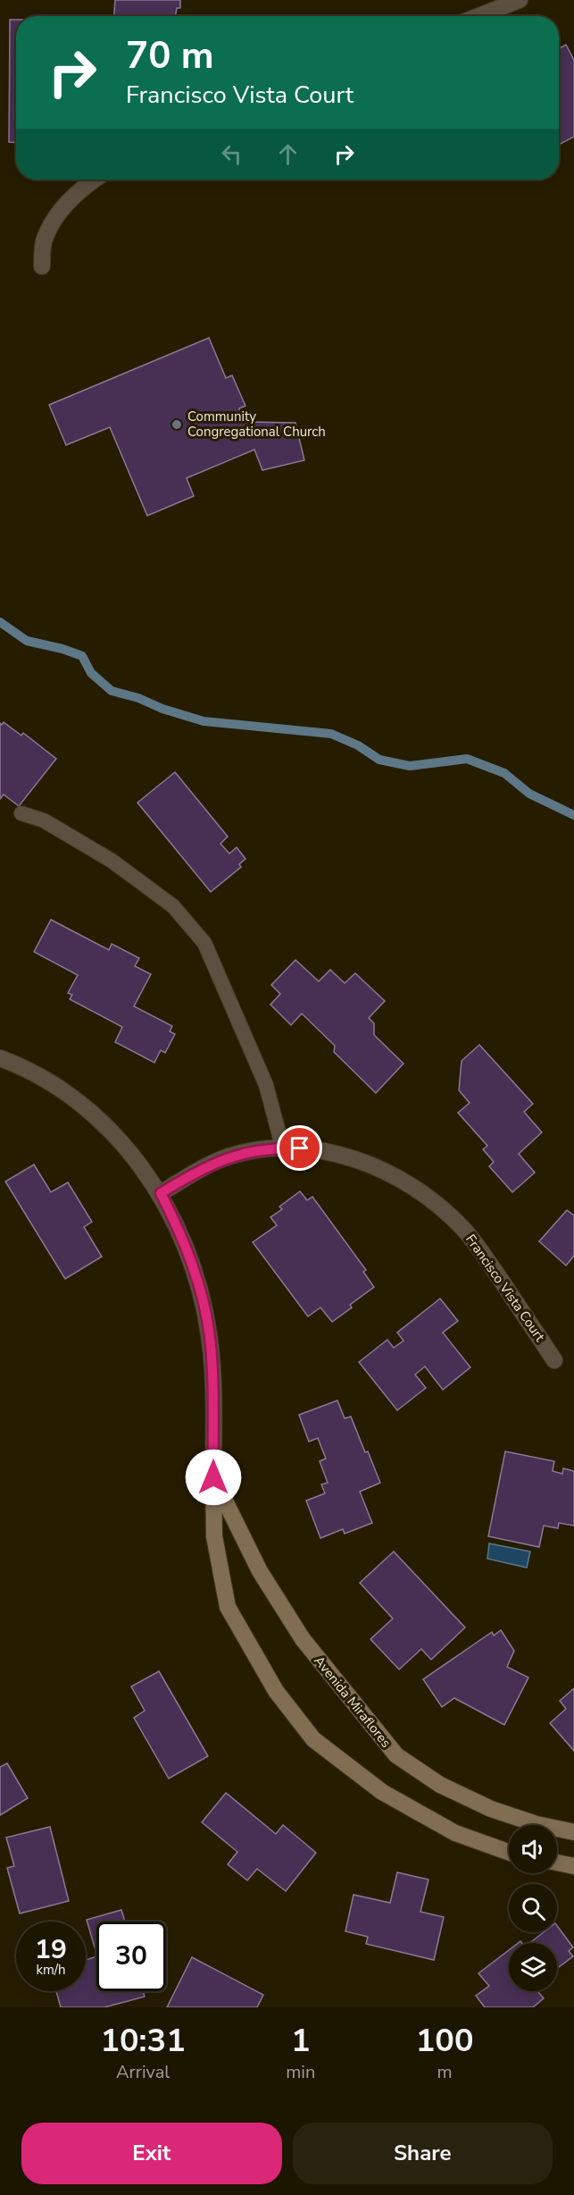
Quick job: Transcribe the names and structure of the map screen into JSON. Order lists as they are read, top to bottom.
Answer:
{
  "streets": {
    "street": ["Francisco Vista Court", "Avenida Miraflores"]
  },
  "crossings": [
    ["Francisco Vista Court", "Avenida Miraflores"]
  ],
  "places": ["Community Congregational Church"],
  "page": {
    "turn": ["70 m", "Francisco Vista Court"],
    "speed": "19 km/h",
    "limit": "30",
    "eta": [
      "10:31",
      "Arrival",
      "1",
      "min",
      "100",
      "m"
    ],
    "buttons": ["Exit", "Share"]
  }
}
